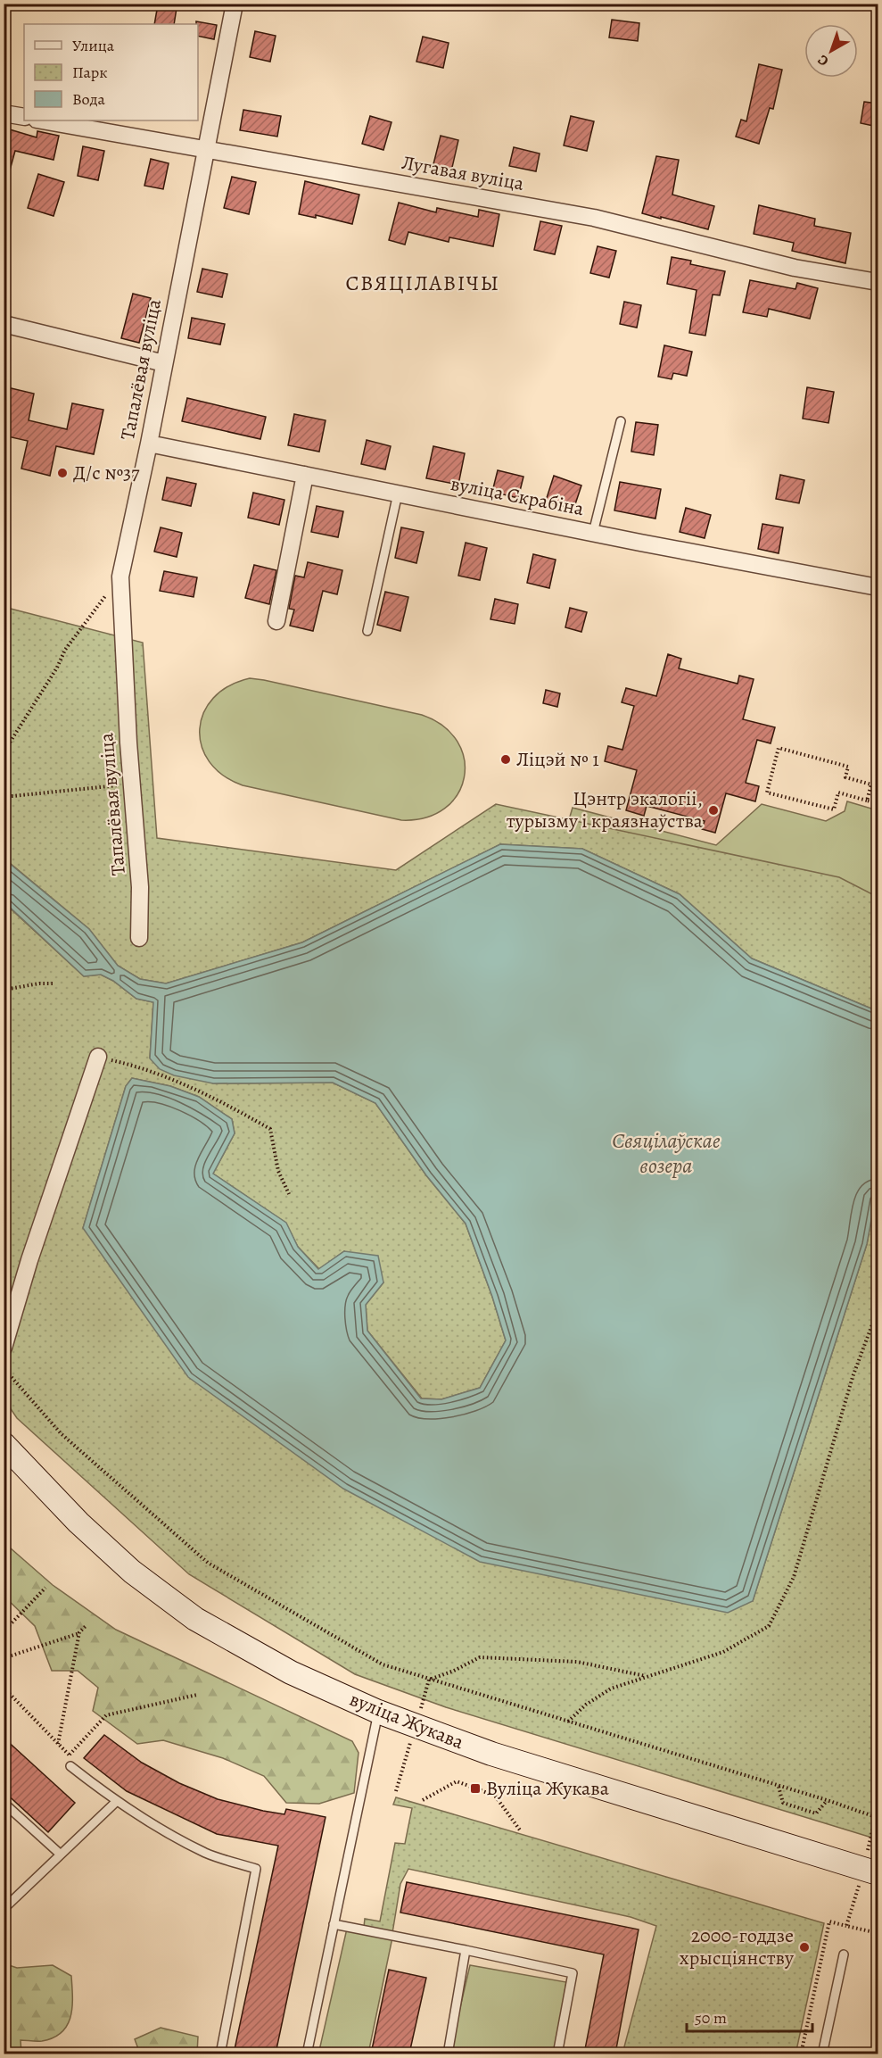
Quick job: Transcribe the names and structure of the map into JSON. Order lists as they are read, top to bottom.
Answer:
{
  "streets": {
    "street": [
      "Лугавая вуліца",
      "Тапалёвая вуліца",
      "вуліца Скрабіна",
      "вуліца Жукава"
    ]
  },
  "crossings": [
    ["Лугавая вуліца", "Тапалёвая вуліца"],
    ["Тапалёвая вуліца", "вуліца Скрабіна"]
  ],
  "districts": ["СВЯЦІЛАВІЧЫ"],
  "water": ["Свяцілаўскае возера"],
  "places": {
    "other": [
      "Д/с №37",
      "Ліцэй № 1",
      "Цэнтр экалогіі, турызму і краязнаўства",
      "2000-годдзе хрысціянству"
    ],
    "transit": ["Вуліца Жукава"]
  },
  "legend": ["Улица", "Парк", "Вода"],
  "scale_bar": "50 m",
  "north": "bottom left"
}
